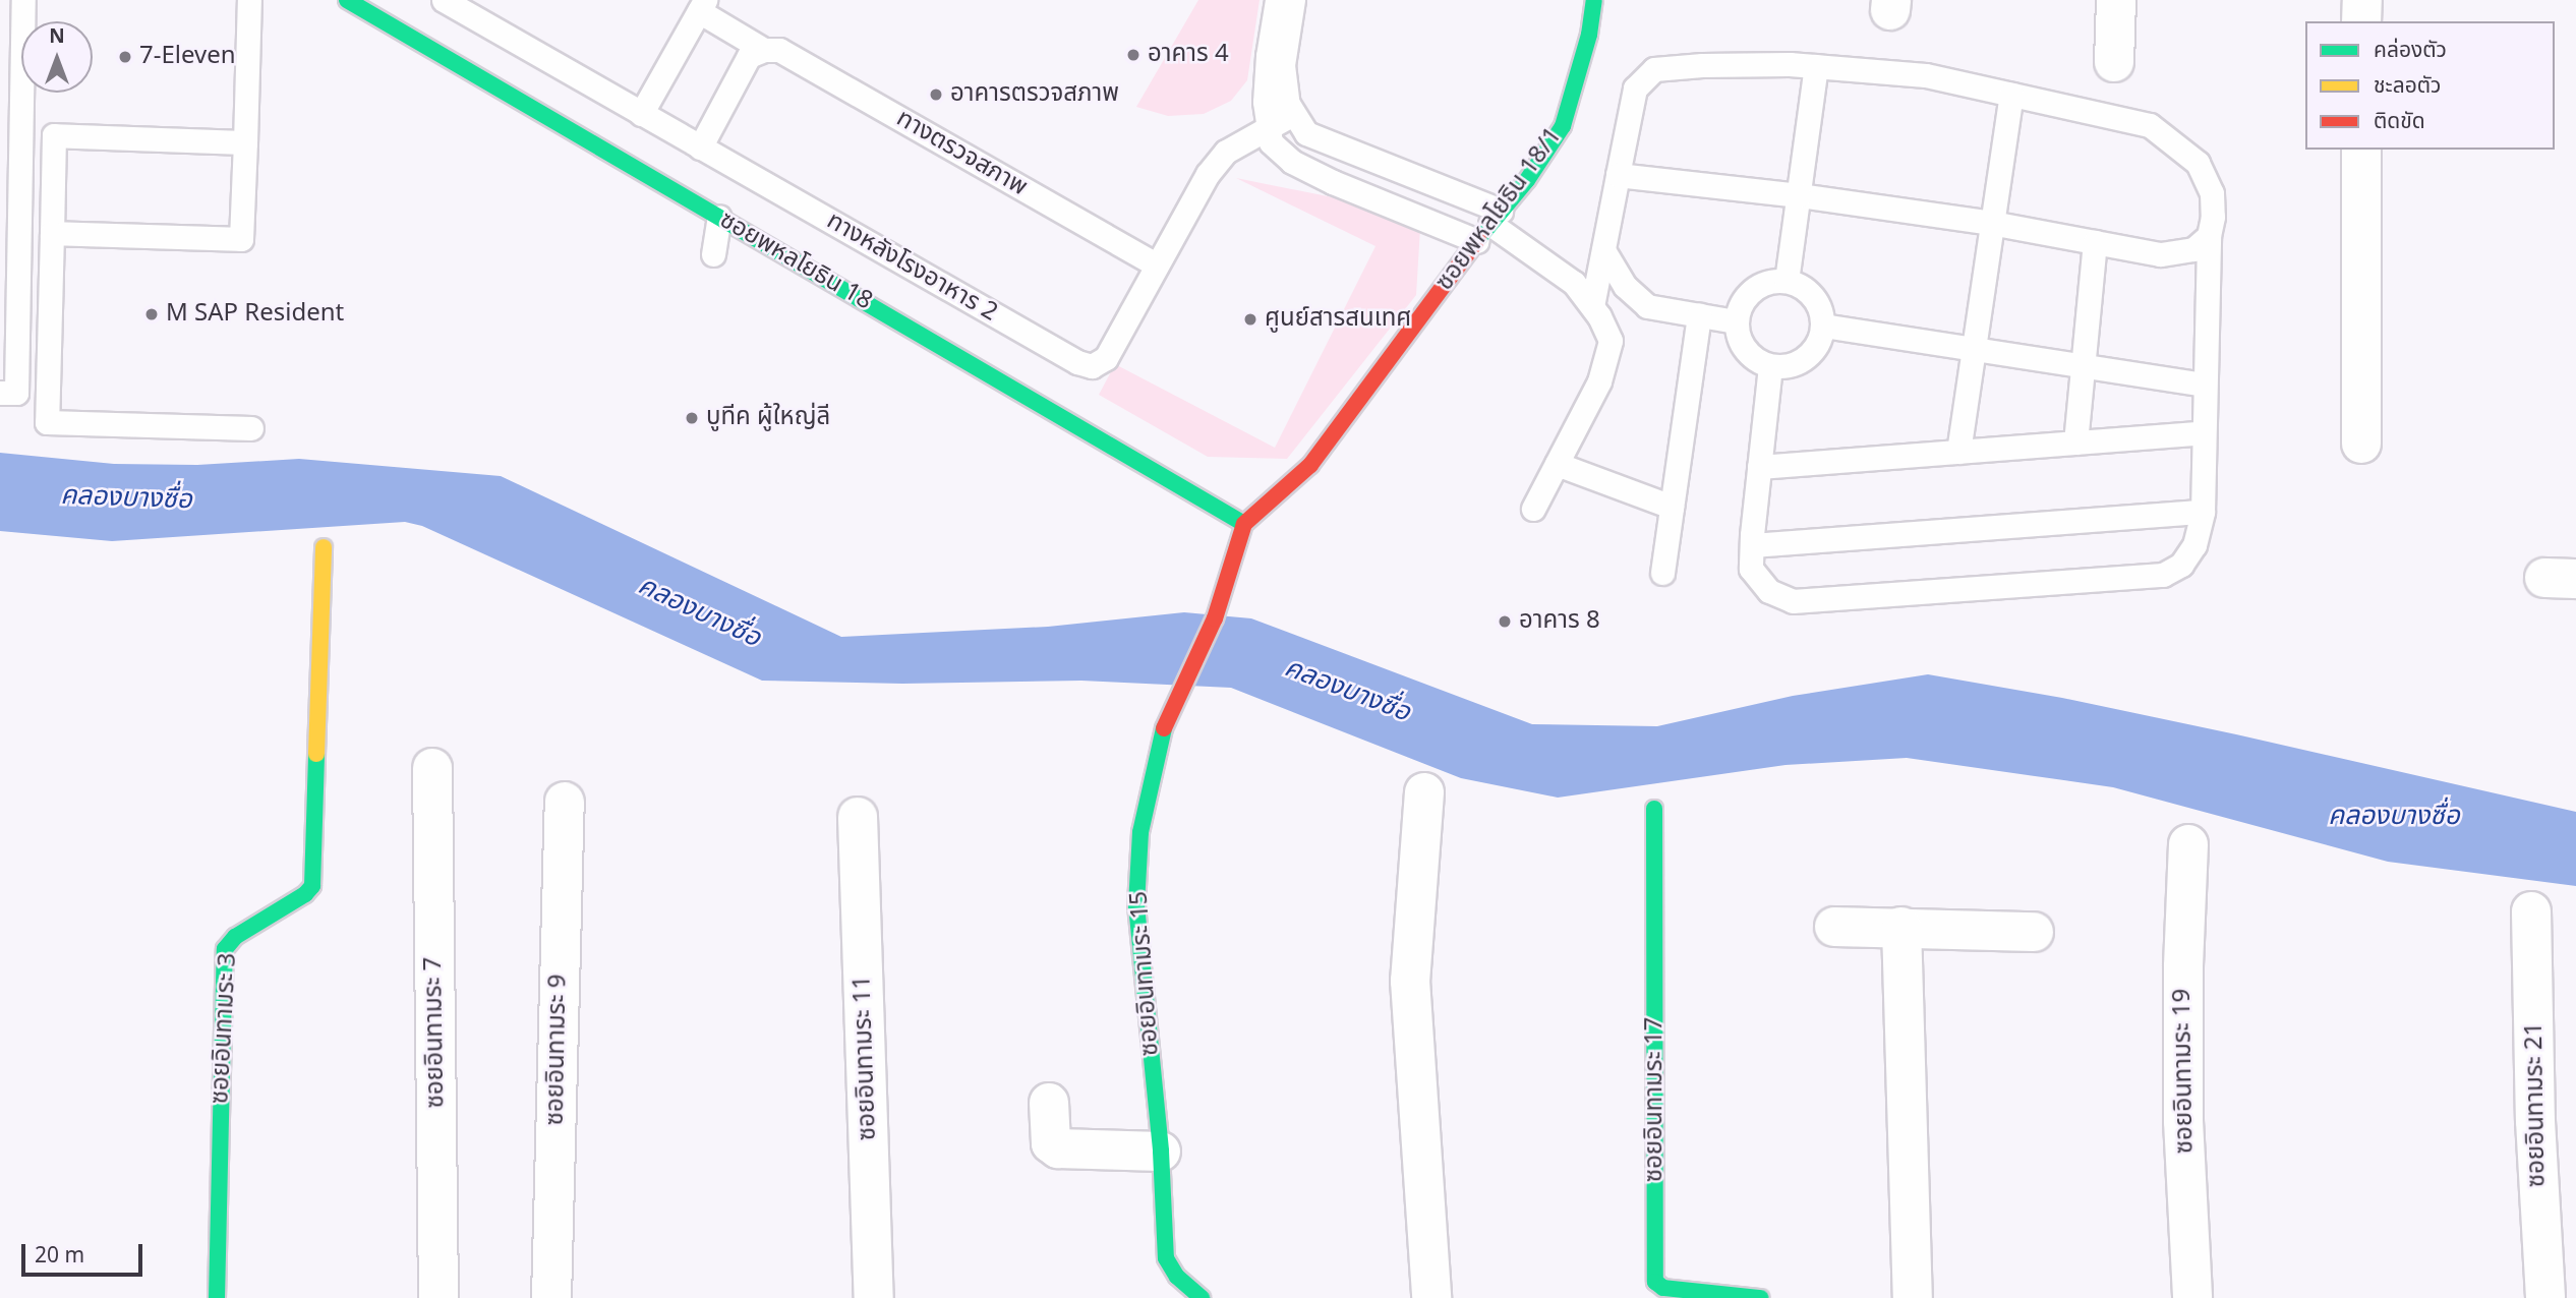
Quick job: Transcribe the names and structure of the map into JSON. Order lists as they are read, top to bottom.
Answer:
{
  "streets": {
    "street": [
      "ซอยพหลโยธิน 18/1",
      "ซอยพหลโยธิน 18",
      "ซอยอินทามระ 15",
      "ซอยอินทามระ 3",
      "ซอยอินทามระ 7",
      "ซอยอินทามระ 9",
      "ซอยอินทามระ 11",
      "ซอยอินทามระ 19",
      "ซอยอินทามระ 17",
      "ซอยอินทามระ 21"
    ],
    "lane": ["ทางตรวจสภาพ", "ทางหลังโรงอาหาร 2"]
  },
  "crossings": [
    ["ทางตรวจสภาพ", "ทางหลังโรงอาหาร 2"],
    ["ซอยพหลโยธิน 18/1", "ซอยพหลโยธิน 18"],
    ["ซอยพหลโยธิน 18/1", "ซอยอินทามระ 15"],
    ["ซอยพหลโยธิน 18", "ซอยอินทามระ 15"]
  ],
  "water": ["คลองบางซื่อ"],
  "places": [
    "อาคาร 4",
    "7-Eleven",
    "อาคารตรวจสภาพ",
    "M SAP Resident",
    "ศูนย์สารสนเทศ",
    "บูทีค ผู้ใหญ่ลี",
    "อาคาร 8"
  ],
  "legend": ["คล่องตัว", "ชะลอตัว", "ติดขัด"],
  "scale_bar": "20 m",
  "north": "top"
}
